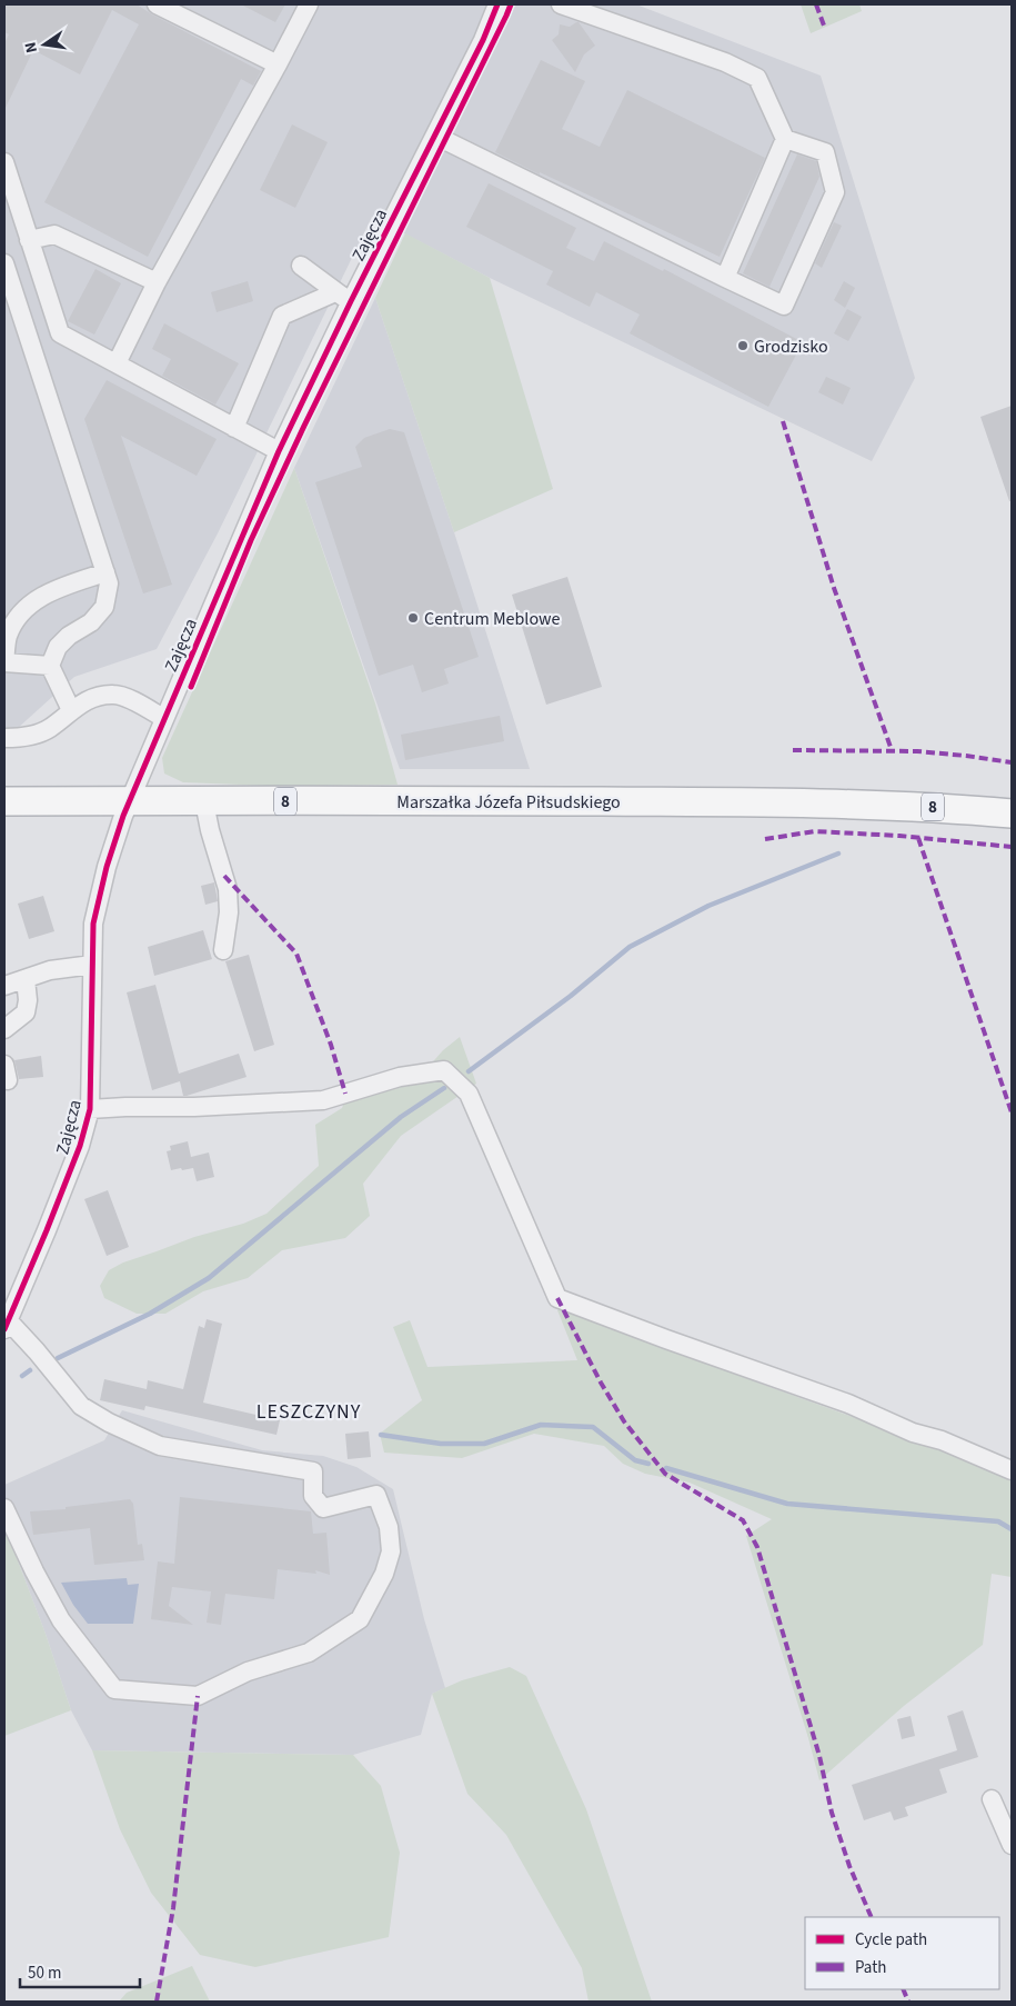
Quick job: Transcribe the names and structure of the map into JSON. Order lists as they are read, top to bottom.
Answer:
{
  "streets": {
    "highway": ["8", "Marszałka Józefa Piłsudskiego"],
    "street": ["Zajęcza"]
  },
  "crossings": [
    ["Zajęcza", "Marszałka Józefa Piłsudskiego"]
  ],
  "districts": ["LESZCZYNY"],
  "places": ["Grodzisko", "Centrum Meblowe"],
  "legend": ["Cycle path", "Path"],
  "scale_bar": "50 m",
  "north": "left"
}
